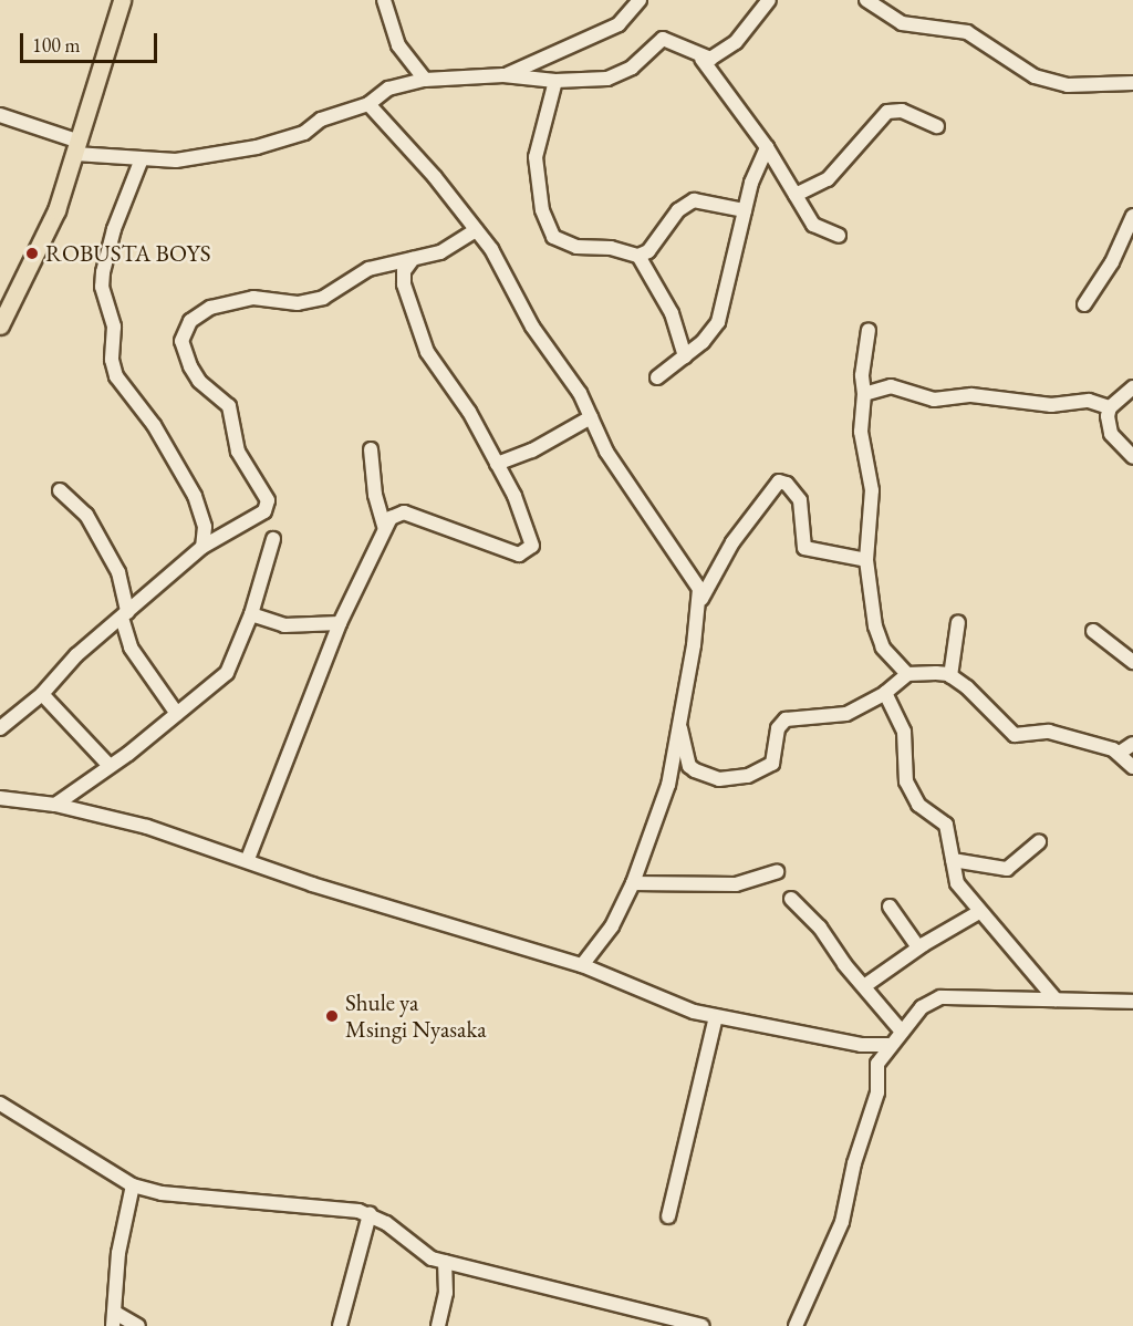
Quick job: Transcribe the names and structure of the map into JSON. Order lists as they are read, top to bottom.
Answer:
{
  "places": ["ROBUSTA BOYS", "Shule ya Msingi Nyasaka"],
  "scale_bar": "100 m"
}
